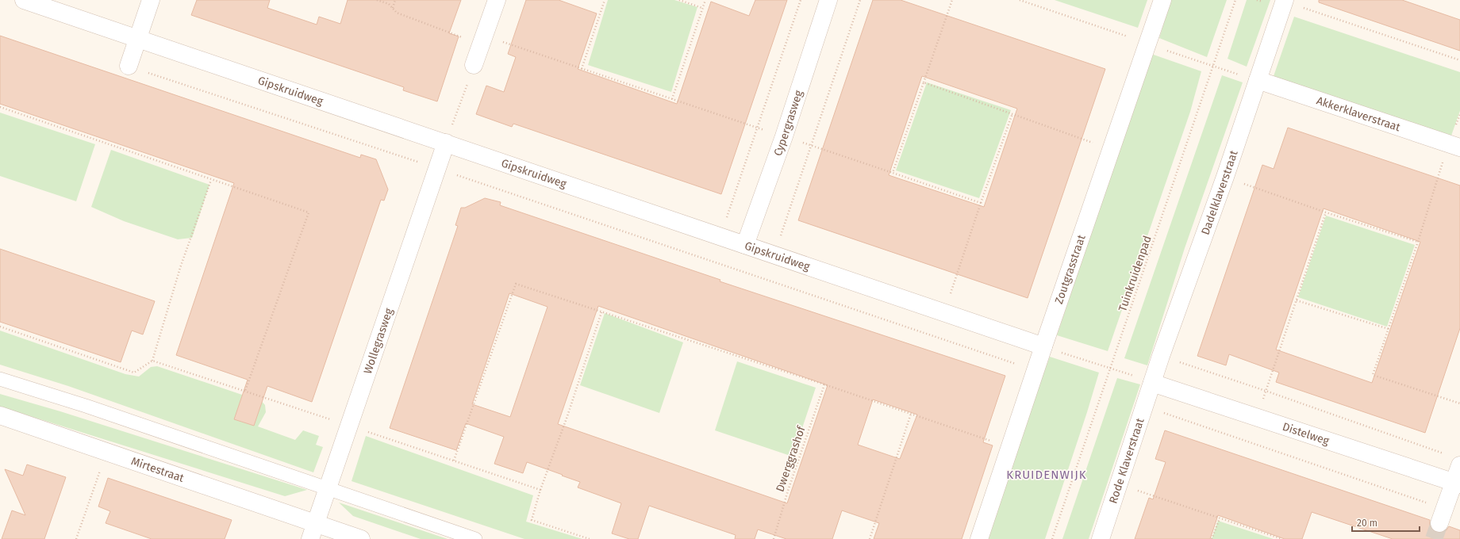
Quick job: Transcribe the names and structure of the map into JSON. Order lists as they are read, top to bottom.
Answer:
{
  "streets": {
    "street": [
      "Gipskruidweg",
      "Akkerklaverstraat",
      "Cypergrasweg",
      "Dadelklaverstraat",
      "Zoutgrasstraat",
      "Wollegrasweg",
      "Distelweg",
      "Rode Klaverstraat",
      "Mirtestraat"
    ],
    "path": ["Tuinkruidenpad", "Dwerggrashof"]
  },
  "crossings": [
    ["Gipskruidweg", "Cypergrasweg"],
    ["Gipskruidweg", "Zoutgrasstraat"],
    ["Gipskruidweg", "Wollegrasweg"],
    ["Akkerklaverstraat", "Dadelklaverstraat"],
    ["Dadelklaverstraat", "Distelweg"],
    ["Dadelklaverstraat", "Rode Klaverstraat"],
    ["Wollegrasweg", "Mirtestraat"],
    ["Distelweg", "Rode Klaverstraat"]
  ],
  "districts": ["KRUIDENWIJK"],
  "scale_bar": "20 m"
}
